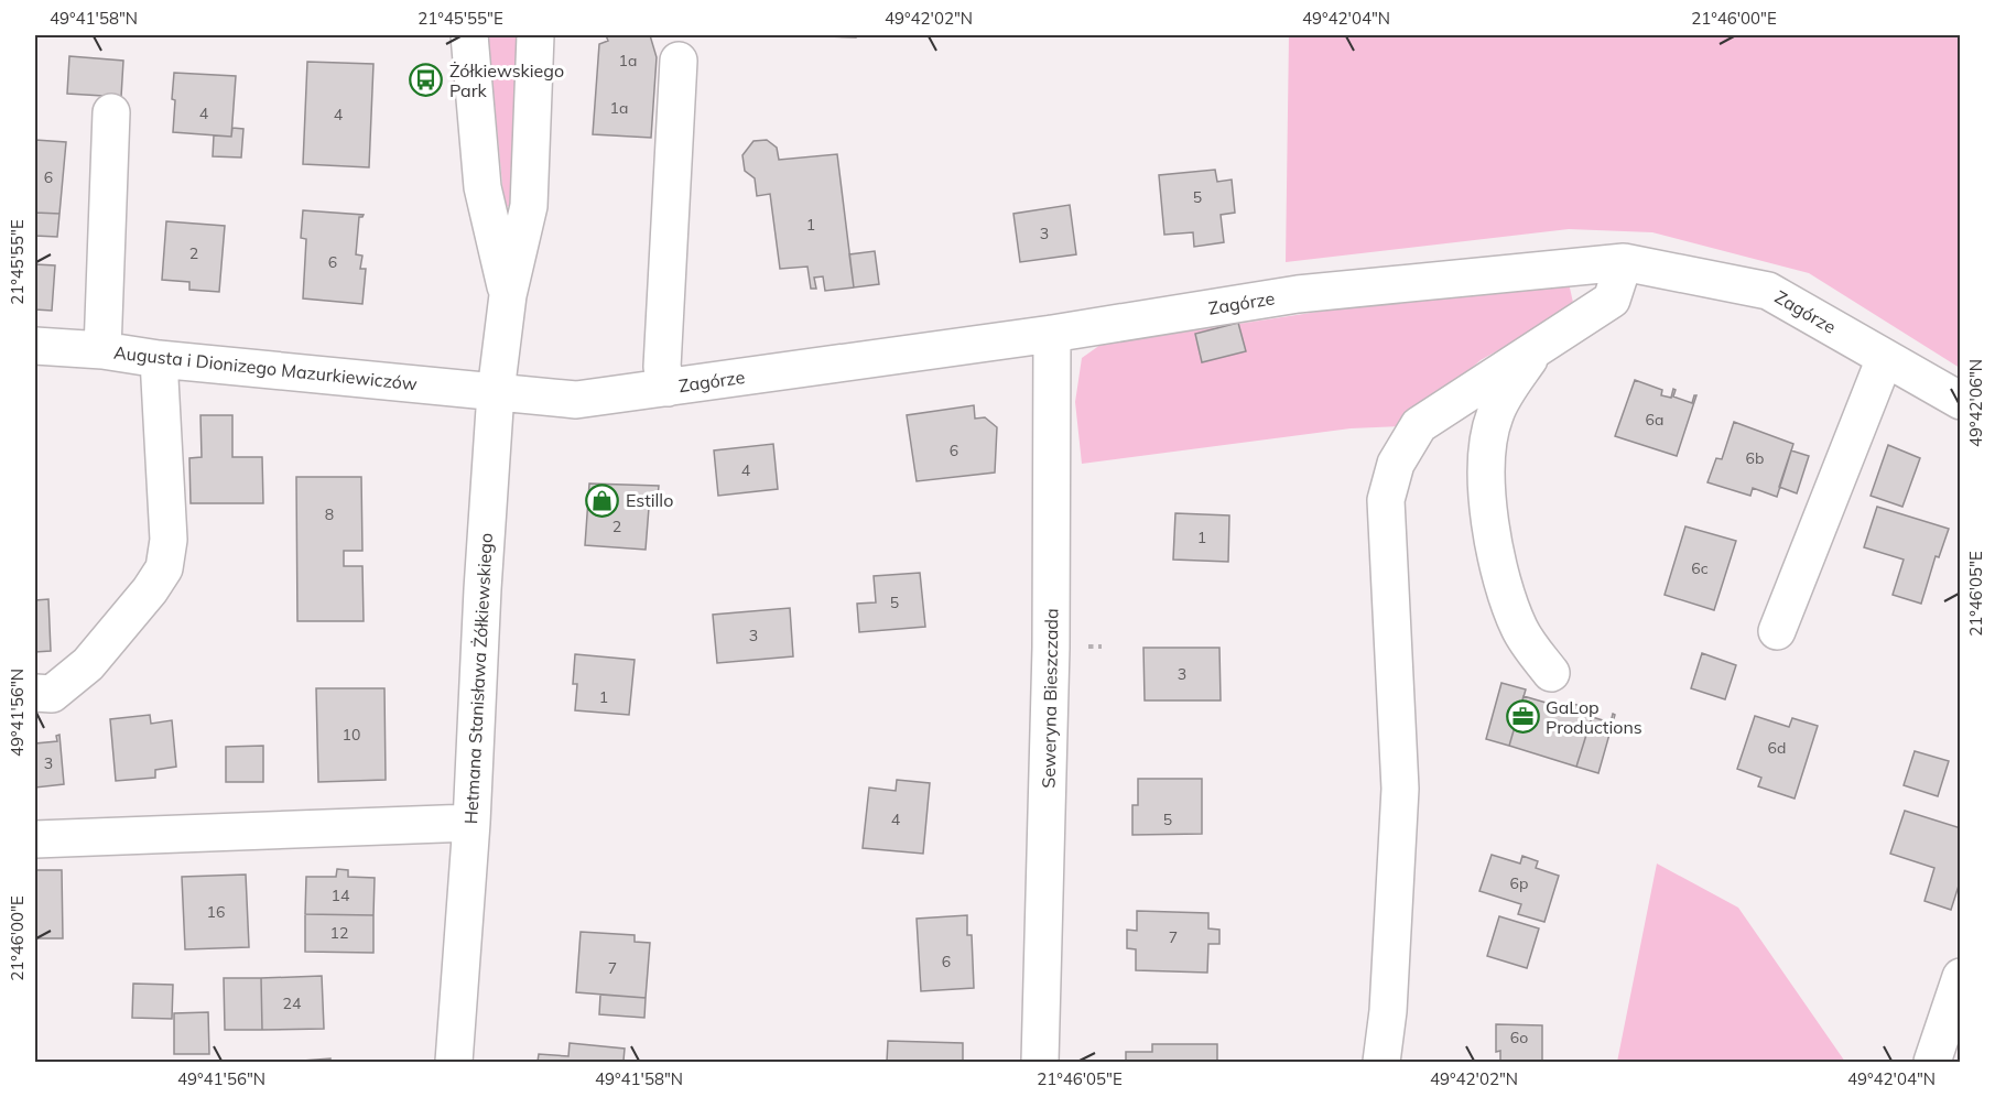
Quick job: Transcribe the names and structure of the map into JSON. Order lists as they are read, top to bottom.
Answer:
{
  "streets": {
    "street": [
      "Zagórze",
      "Augusta i Dionizego Mazurkiewiczów",
      "Hetmana Stanisława Żółkiewskiego",
      "Seweryna Bieszczada"
    ]
  },
  "crossings": [
    ["Zagórze", "Augusta i Dionizego Mazurkiewiczów"],
    ["Zagórze", "Hetmana Stanisława Żółkiewskiego"],
    ["Zagórze", "Seweryna Bieszczada"],
    ["Augusta i Dionizego Mazurkiewiczów", "Hetmana Stanisława Żółkiewskiego"]
  ],
  "places": {
    "bus stop": ["Żółkiewskiego Park"],
    "shop": ["Estillo"],
    "office": ["GaLop Productions"]
  },
  "house_numbers": [
    "1a",
    "1a",
    "4",
    "4",
    "6",
    "5",
    "1",
    "3",
    "2",
    "6",
    "6a",
    "6",
    "6b",
    "4",
    "8",
    "2",
    "1",
    "6c",
    "5",
    "3",
    "3",
    "1",
    "10",
    "6d",
    "3",
    "4",
    "5",
    "6p",
    "14",
    "16",
    "12",
    "7",
    "6",
    "7",
    "24",
    "6o"
  ],
  "coordinates": [
    "49°41'58\"N",
    "21°45'55\"E",
    "49°42'02\"N",
    "49°42'04\"N",
    "21°46'00\"E",
    "49°42'06\"N",
    "21°46'05\"E",
    "49°41'56\"N"
  ]
}
